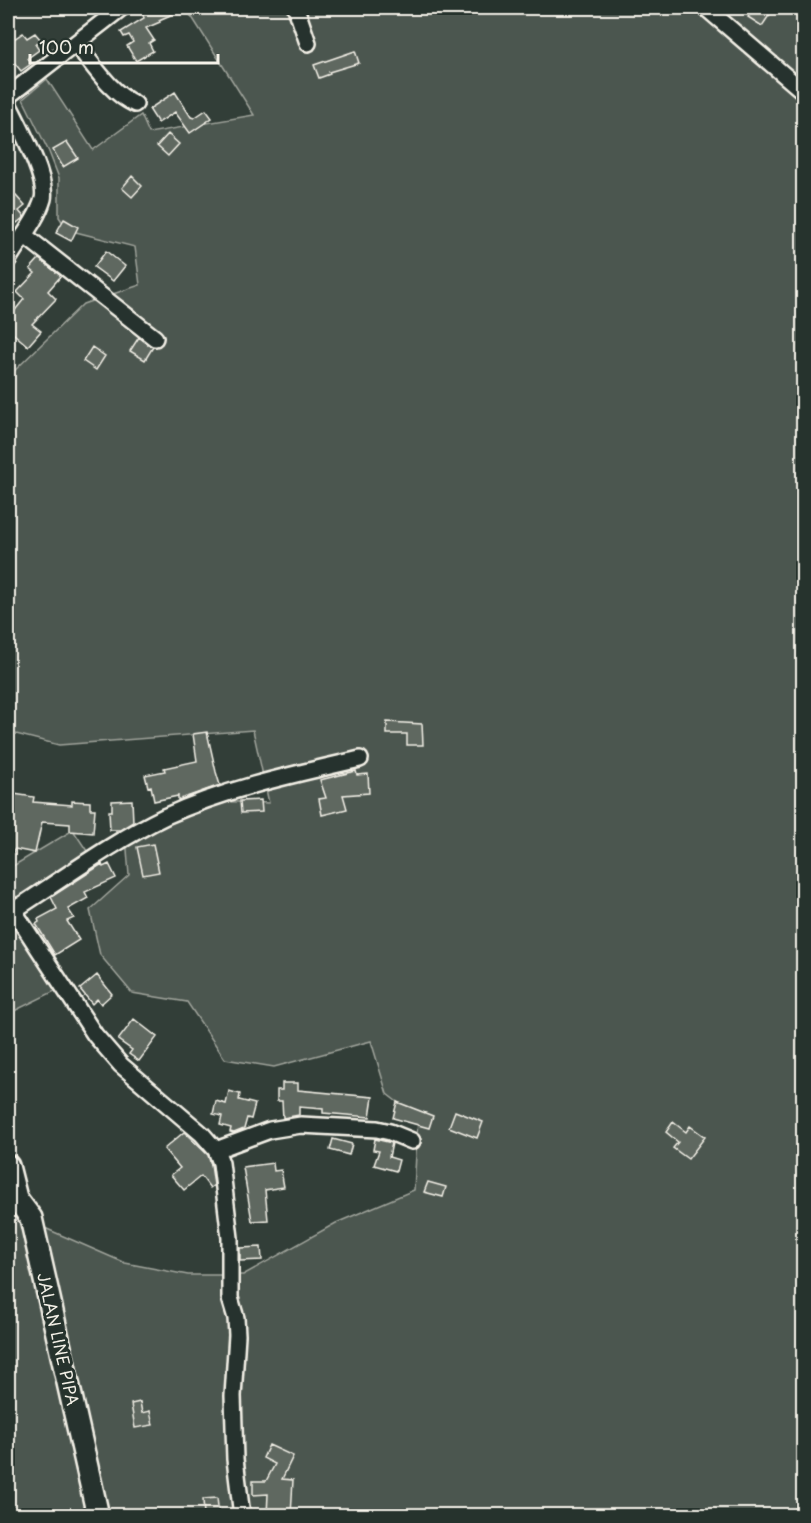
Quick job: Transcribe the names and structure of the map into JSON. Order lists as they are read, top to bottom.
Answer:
{
  "streets": {
    "main road": ["JALAN LINE PIPA"]
  },
  "scale_bar": "100 m"
}
